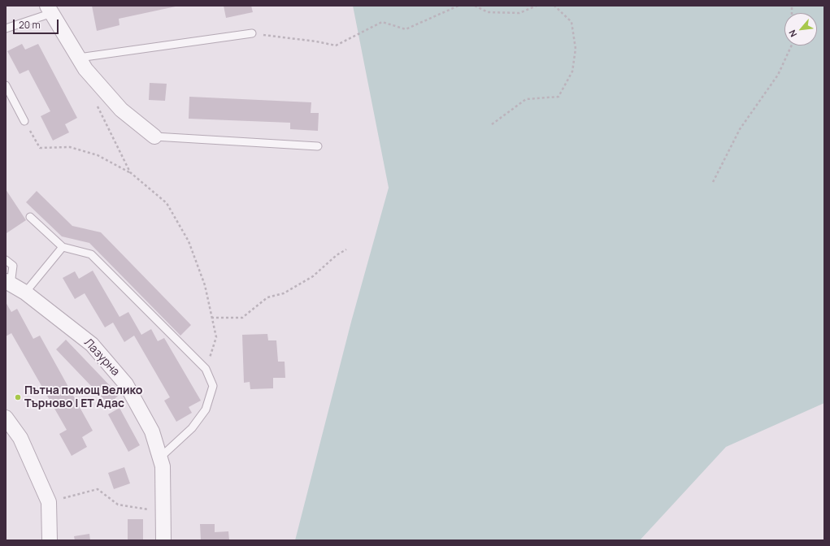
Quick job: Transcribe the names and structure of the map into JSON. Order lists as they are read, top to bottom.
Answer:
{
  "streets": {
    "street": ["Лазурна"]
  },
  "places": ["Пътна помощ Велико Търново | ЕТ Адас"],
  "scale_bar": "20 m",
  "north": "bottom left"
}
